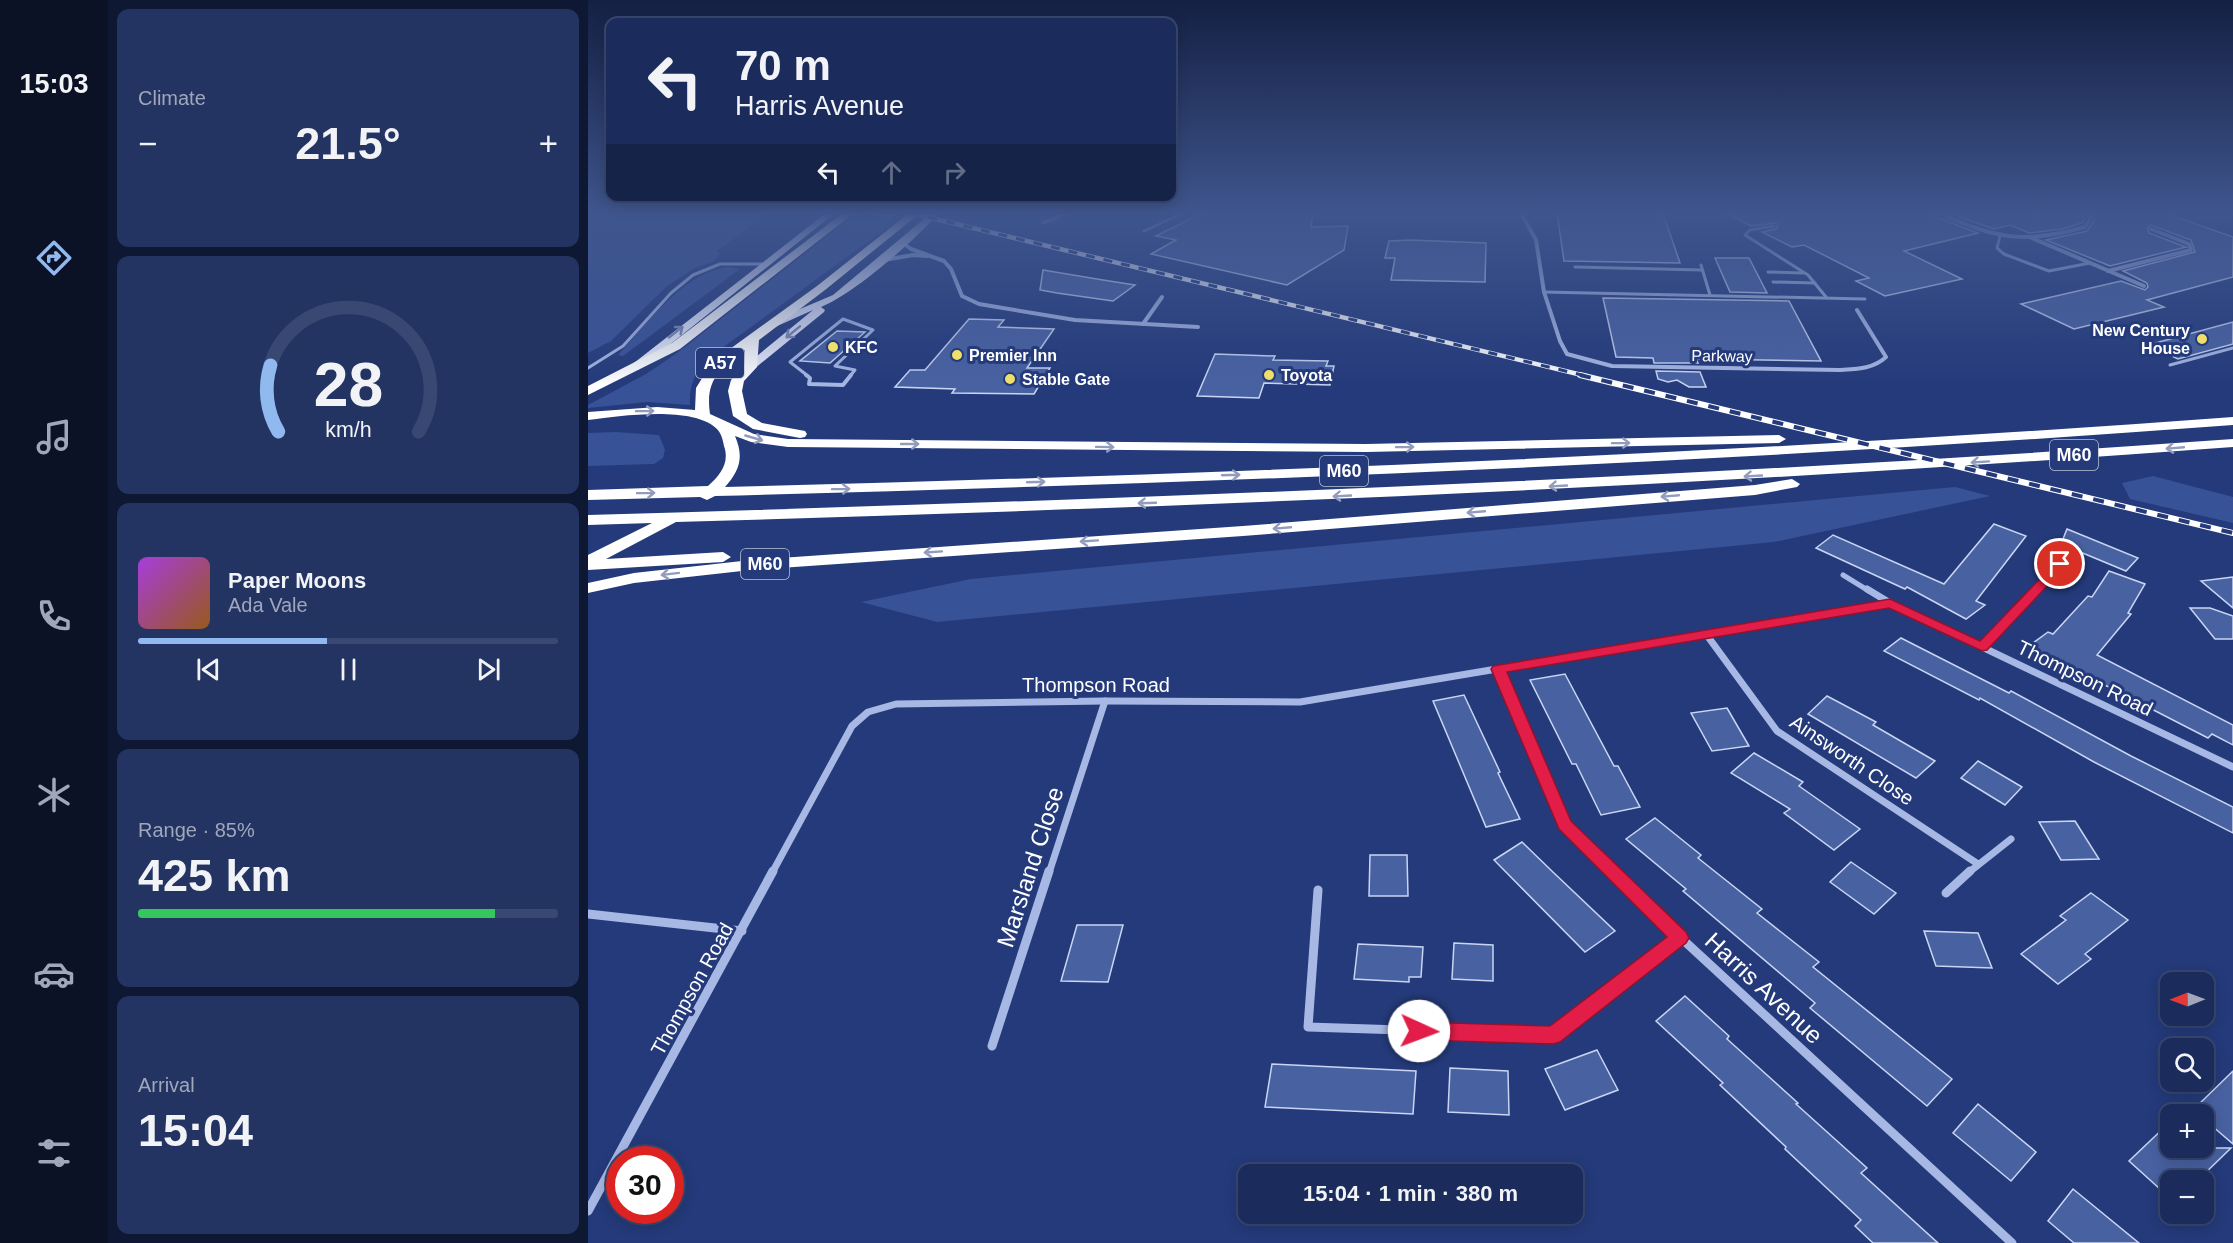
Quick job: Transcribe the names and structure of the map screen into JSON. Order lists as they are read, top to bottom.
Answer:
{
  "streets": {
    "highway": ["A57", "M60"],
    "street": [
      "Parkway",
      "Thompson Road",
      "Ainsworth Close",
      "Marsland Close",
      "Harris Avenue"
    ]
  },
  "crossings": [
    ["A57", "M60"],
    ["Thompson Road", "Ainsworth Close"],
    ["Thompson Road", "Marsland Close"],
    ["Thompson Road", "Harris Avenue"]
  ],
  "places": [
    "New Century House",
    "KFC",
    "Premier Inn",
    "Toyota",
    "Stable Gate"
  ],
  "north": "left",
  "page": {
    "tabs": "15:03",
    "tile": [
      "Climate",
      ["Range · 85%", "425 km"],
      ["Arrival", "15:04"]
    ],
    "turn": ["70 m", "Harris Avenue"],
    "heat": ["−", "21.5°", "+"],
    "song": ["Paper Moons", "Ada Vale"],
    "map_buttons": ["+", "−"],
    "limit": "30",
    "trip": "15:04 · 1 min · 380 m",
    "gauge": ["28", "km/h"]
  }
}
